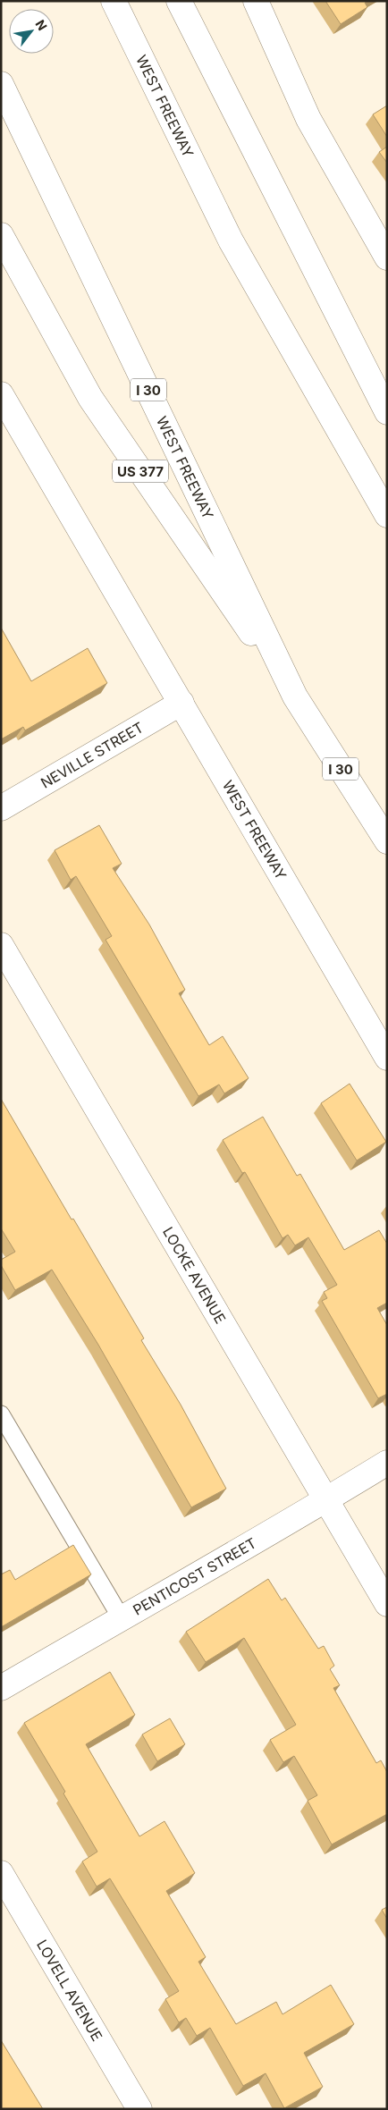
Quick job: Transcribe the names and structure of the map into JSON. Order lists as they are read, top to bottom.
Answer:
{
  "streets": {
    "main road": [
      "WEST FREEWAY",
      "I 30",
      "US 377",
      "NEVILLE STREET",
      "LOCKE AVENUE",
      "PENTICOST STREET",
      "LOVELL AVENUE"
    ]
  },
  "crossings": [
    ["WEST FREEWAY", "US 377"],
    ["WEST FREEWAY", "NEVILLE STREET"],
    ["LOCKE AVENUE", "PENTICOST STREET"]
  ],
  "north": "top right"
}
